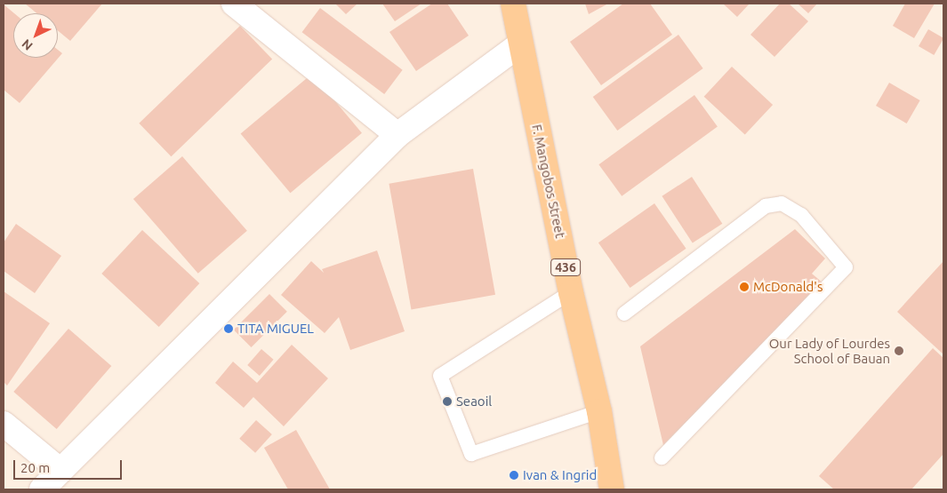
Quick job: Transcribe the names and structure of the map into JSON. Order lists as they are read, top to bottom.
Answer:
{
  "streets": {
    "main road": ["F. Mangobos Street", "436"]
  },
  "places": [
    "McDonald's",
    "TITA MIGUEL",
    "Our Lady of Lourdes School of Bauan",
    "Seaoil",
    "Ivan & Ingrid"
  ],
  "scale_bar": "20 m",
  "north": "bottom left"
}
